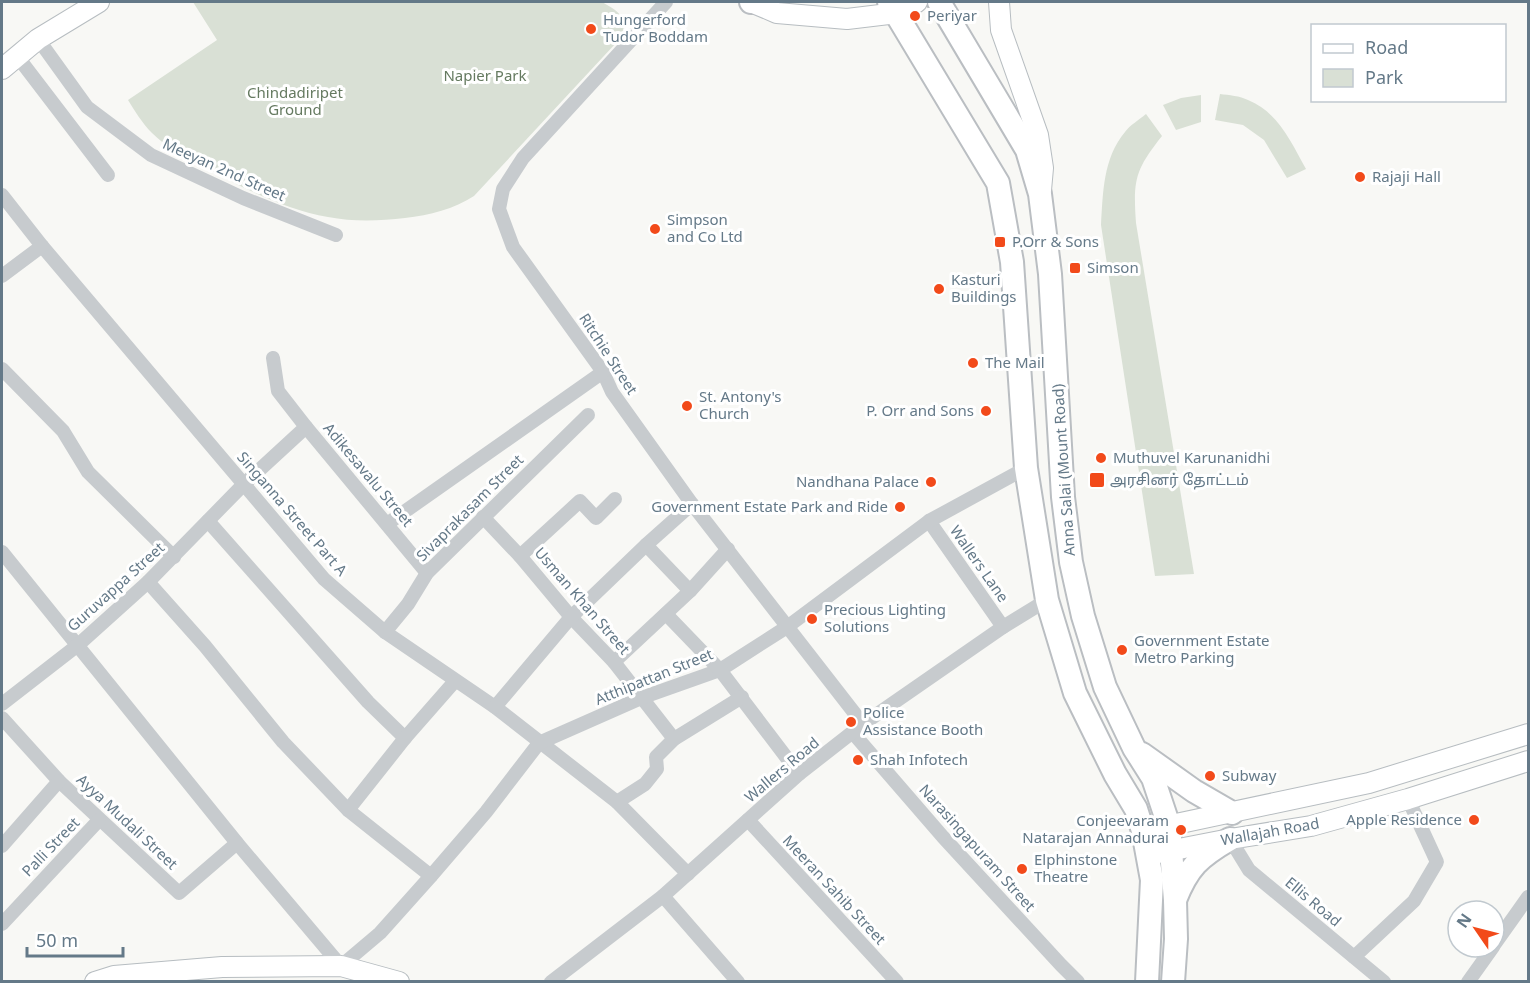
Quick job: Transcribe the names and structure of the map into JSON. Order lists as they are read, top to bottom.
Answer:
{
  "streets": {
    "main road": ["Anna Salai (Mount Road)", "Wallajah Road"],
    "street": [
      "Meeyan 2nd Street",
      "Ritchie Street",
      "Adikesavalu Street",
      "Sivaprakasam Street",
      "Singanna Street Part A",
      "Wallers Lane",
      "Guruvappa Street",
      "Usman Khan Street",
      "Atthipattan Street",
      "Wallers Road",
      "Ayya Mudali Street",
      "Palli Street",
      "Narasingapuram Street",
      "Meeran Sahib Street",
      "Ellis Road"
    ]
  },
  "crossings": [
    ["Ritchie Street", "Atthipattan Street"],
    ["Ritchie Street", "Wallers Road"],
    ["Ritchie Street", "Narasingapuram Street"],
    ["Anna Salai (Mount Road)", "Atthipattan Street"],
    ["Anna Salai (Mount Road)", "Wallers Road"],
    ["Anna Salai (Mount Road)", "Wallajah Road"],
    ["Adikesavalu Street", "Sivaprakasam Street"],
    ["Adikesavalu Street", "Guruvappa Street"],
    ["Sivaprakasam Street", "Singanna Street Part A"],
    ["Sivaprakasam Street", "Usman Khan Street"],
    ["Singanna Street Part A", "Guruvappa Street"],
    ["Singanna Street Part A", "Atthipattan Street"],
    ["Singanna Street Part A", "Wallers Road"],
    ["Wallers Lane", "Atthipattan Street"],
    ["Wallers Lane", "Wallers Road"],
    ["Usman Khan Street", "Atthipattan Street"],
    ["Wallers Road", "Narasingapuram Street"],
    ["Wallers Road", "Meeran Sahib Street"],
    ["Ayya Mudali Street", "Palli Street"],
    ["Wallajah Road", "Ellis Road"]
  ],
  "parks": ["Napier Park", "Chindadiripet Ground"],
  "places": {
    "other": [
      "Periyar",
      "Hungerford Tudor Boddam",
      "Rajaji Hall",
      "Simpson and Co Ltd",
      "Kasturi Buildings",
      "The Mail",
      "St. Antony's Church",
      "P. Orr and Sons",
      "Muthuvel Karunanidhi",
      "Nandhana Palace",
      "Government Estate Park and Ride",
      "Precious Lighting Solutions",
      "Government Estate Metro Parking",
      "Police Assistance Booth",
      "Shah Infotech",
      "Subway",
      "Apple Residence",
      "Conjeevaram Natarajan Annadurai",
      "Elphinstone Theatre"
    ],
    "transit": ["P.Orr & Sons", "Simson", "அரசினர் தோட்டம்"]
  },
  "legend": ["Road", "Park"],
  "scale_bar": "50 m",
  "north": "top left"
}
